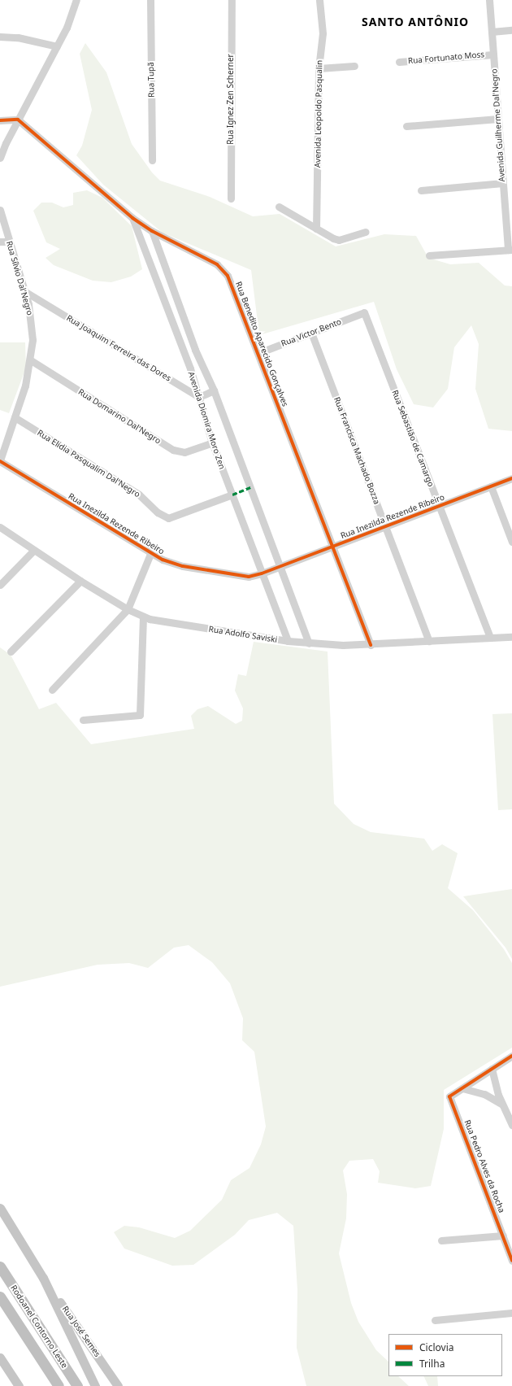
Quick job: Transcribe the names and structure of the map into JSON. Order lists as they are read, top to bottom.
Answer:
{
  "streets": {
    "highway": ["Rodoanel Contorno Leste"],
    "main road": ["Rua José Semes"],
    "street": [
      "Rua Fortunato Moss",
      "Rua Tupã",
      "Rua Ignez Zen Scherner",
      "Avenida Leopoldo Pasqualin",
      "Avenida Guilherme Dal'Negro",
      "Rua Sílvio Dal'Negro",
      "Rua Victor Bento",
      "Rua Benedito Aparecido Gonçalves",
      "Rua Joaquim Ferreira das Dores",
      "Rua Domarino Dal'Negro",
      "Avenida Diomira Moro Zen",
      "Rua Sebastião de Camargo",
      "Rua Francisca Machado Bozza",
      "Rua Elídia Pasqualim Dal'Negro",
      "Rua Inezilda Rezende Ribeiro",
      "Rua Adolfo Saviski",
      "Rua Pedro Alves da Rocha"
    ]
  },
  "crossings": [
    ["Rua Fortunato Moss", "Avenida Guilherme Dal'Negro"],
    ["Rua Sílvio Dal'Negro", "Rua Joaquim Ferreira das Dores"],
    ["Rua Sílvio Dal'Negro", "Rua Domarino Dal'Negro"],
    ["Rua Sílvio Dal'Negro", "Rua Elídia Pasqualim Dal'Negro"],
    ["Rua Sílvio Dal'Negro", "Rua Inezilda Rezende Ribeiro"],
    ["Rua Victor Bento", "Rua Benedito Aparecido Gonçalves"],
    ["Rua Victor Bento", "Rua Sebastião de Camargo"],
    ["Rua Victor Bento", "Rua Francisca Machado Bozza"],
    ["Rua Benedito Aparecido Gonçalves", "Avenida Diomira Moro Zen"],
    ["Rua Benedito Aparecido Gonçalves", "Rua Inezilda Rezende Ribeiro"],
    ["Rua Benedito Aparecido Gonçalves", "Rua Adolfo Saviski"],
    ["Rua Joaquim Ferreira das Dores", "Avenida Diomira Moro Zen"],
    ["Rua Domarino Dal'Negro", "Avenida Diomira Moro Zen"],
    ["Avenida Diomira Moro Zen", "Rua Elídia Pasqualim Dal'Negro"],
    ["Avenida Diomira Moro Zen", "Rua Inezilda Rezende Ribeiro"],
    ["Avenida Diomira Moro Zen", "Rua Adolfo Saviski"],
    ["Rua Sebastião de Camargo", "Rua Inezilda Rezende Ribeiro"],
    ["Rua Sebastião de Camargo", "Rua Adolfo Saviski"],
    ["Rua Francisca Machado Bozza", "Rua Inezilda Rezende Ribeiro"],
    ["Rua Francisca Machado Bozza", "Rua Adolfo Saviski"]
  ],
  "districts": ["SANTO ANTÔNIO"],
  "legend": ["Ciclovia", "Trilha"]
}
